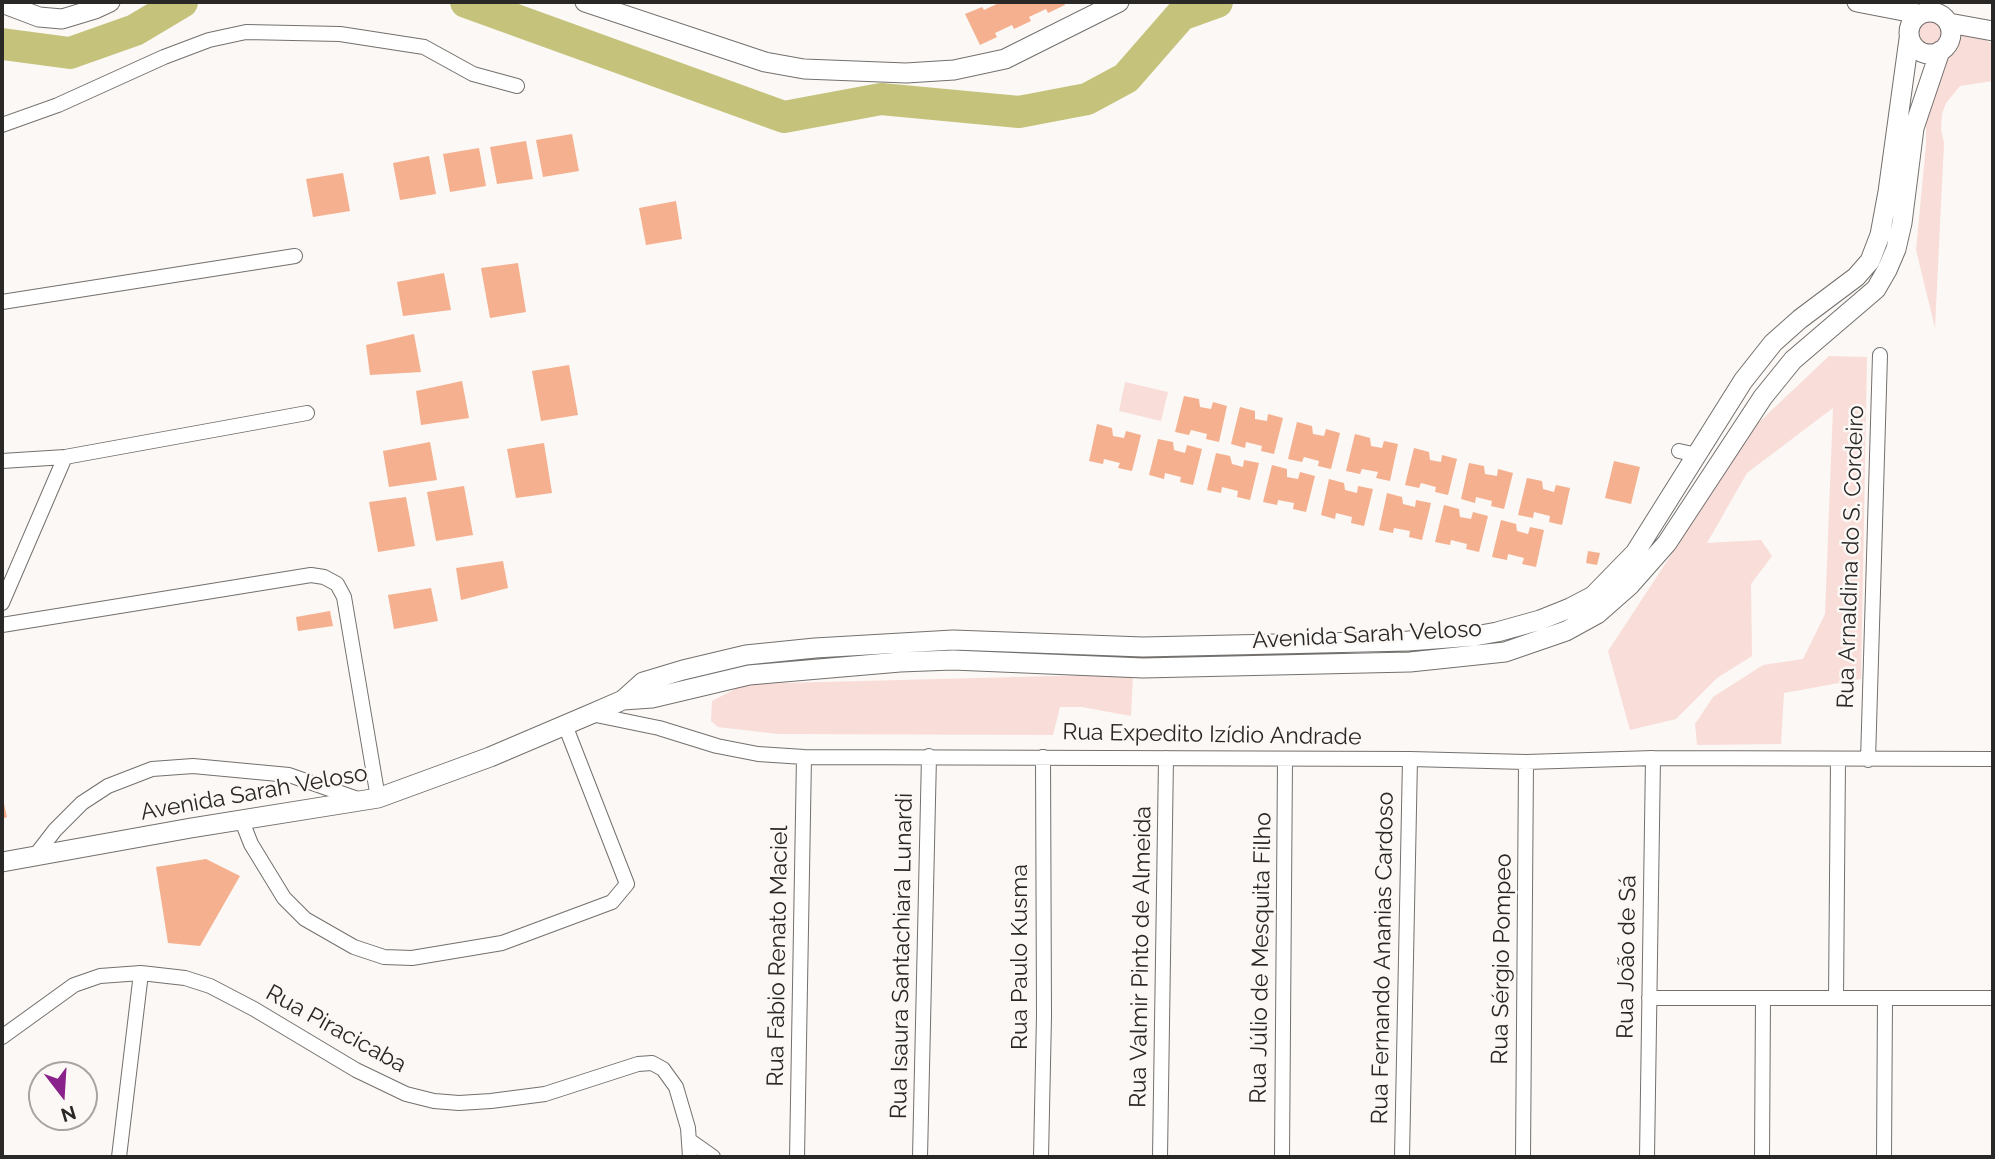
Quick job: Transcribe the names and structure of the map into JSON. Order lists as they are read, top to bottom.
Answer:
{
  "streets": {
    "main road": ["Avenida Sarah Veloso"],
    "street": [
      "Rua Arnaldina do S. Cordeiro",
      "Rua Expedito Izídio Andrade",
      "Rua Fabio Renato Maciel",
      "Rua Isaura Santachiara Lunardi",
      "Rua Paulo Kusma",
      "Rua Valmir Pinto de Almeida",
      "Rua João de Sá",
      "Rua Júlio de Mesquita Filho",
      "Rua Fernando Ananias Cardoso",
      "Rua Sérgio Pompeo",
      "Rua Piracicaba"
    ]
  },
  "crossings": [
    ["Rua Arnaldina do S. Cordeiro", "Rua Expedito Izídio Andrade"],
    ["Avenida Sarah Veloso", "Rua Expedito Izídio Andrade"],
    ["Rua Expedito Izídio Andrade", "Rua Fabio Renato Maciel"],
    ["Rua Expedito Izídio Andrade", "Rua Isaura Santachiara Lunardi"],
    ["Rua Expedito Izídio Andrade", "Rua Paulo Kusma"],
    ["Rua Expedito Izídio Andrade", "Rua Valmir Pinto de Almeida"],
    ["Rua Expedito Izídio Andrade", "Rua João de Sá"],
    ["Rua Expedito Izídio Andrade", "Rua Júlio de Mesquita Filho"],
    ["Rua Expedito Izídio Andrade", "Rua Fernando Ananias Cardoso"],
    ["Rua Expedito Izídio Andrade", "Rua Sérgio Pompeo"]
  ],
  "north": "bottom"
}
